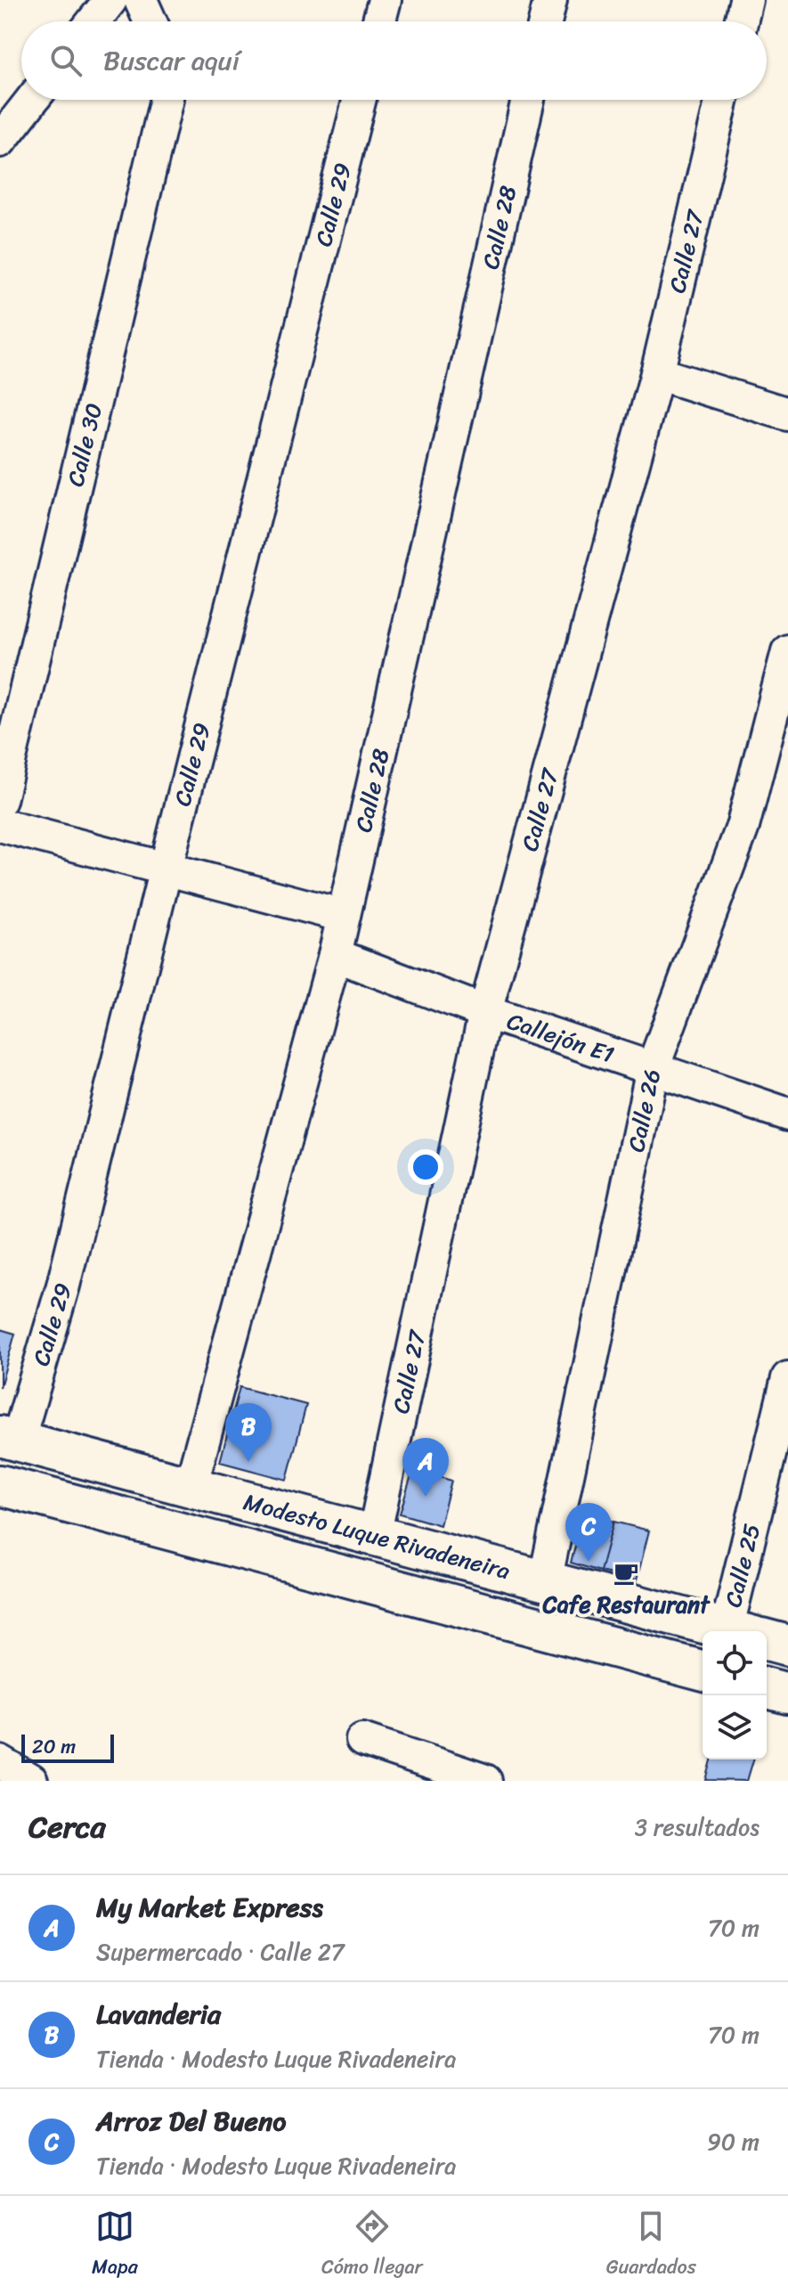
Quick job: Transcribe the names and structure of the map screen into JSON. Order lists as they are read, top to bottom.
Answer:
{
  "streets": {
    "street": [
      "Calle 29",
      "Calle 28",
      "Calle 27",
      "Calle 30",
      "Callejón E1",
      "Calle 26",
      "Modesto Luque Rivadeneira",
      "Calle 25"
    ]
  },
  "crossings": [
    ["Calle 29", "Modesto Luque Rivadeneira"],
    ["Calle 28", "Callejón E1"],
    ["Calle 28", "Modesto Luque Rivadeneira"],
    ["Calle 27", "Callejón E1"],
    ["Calle 27", "Modesto Luque Rivadeneira"],
    ["Callejón E1", "Calle 26"],
    ["Calle 26", "Modesto Luque Rivadeneira"]
  ],
  "places": {
    "cafe": ["Cafe Restaurant"]
  },
  "scale_bar": "20 m",
  "page": {
    "search": "Buscar aquí",
    "pins": ["B", "A", "C"],
    "scale": "20 m",
    "heading": ["Cerca", "3 resultados"],
    "list": [
      {
        "mark": "A",
        "name": "My Market Express",
        "note": "Supermercado · Calle 27",
        "value": "70 m"
      },
      {
        "mark": "B",
        "name": "Lavanderia",
        "note": "Tienda · Modesto Luque Rivadeneira",
        "value": "70 m"
      },
      {
        "mark": "C",
        "name": "Arroz Del Bueno",
        "note": "Tienda · Modesto Luque Rivadeneira",
        "value": "90 m"
      }
    ],
    "nav": ["Mapa", "Cómo llegar", "Guardados"]
  }
}
